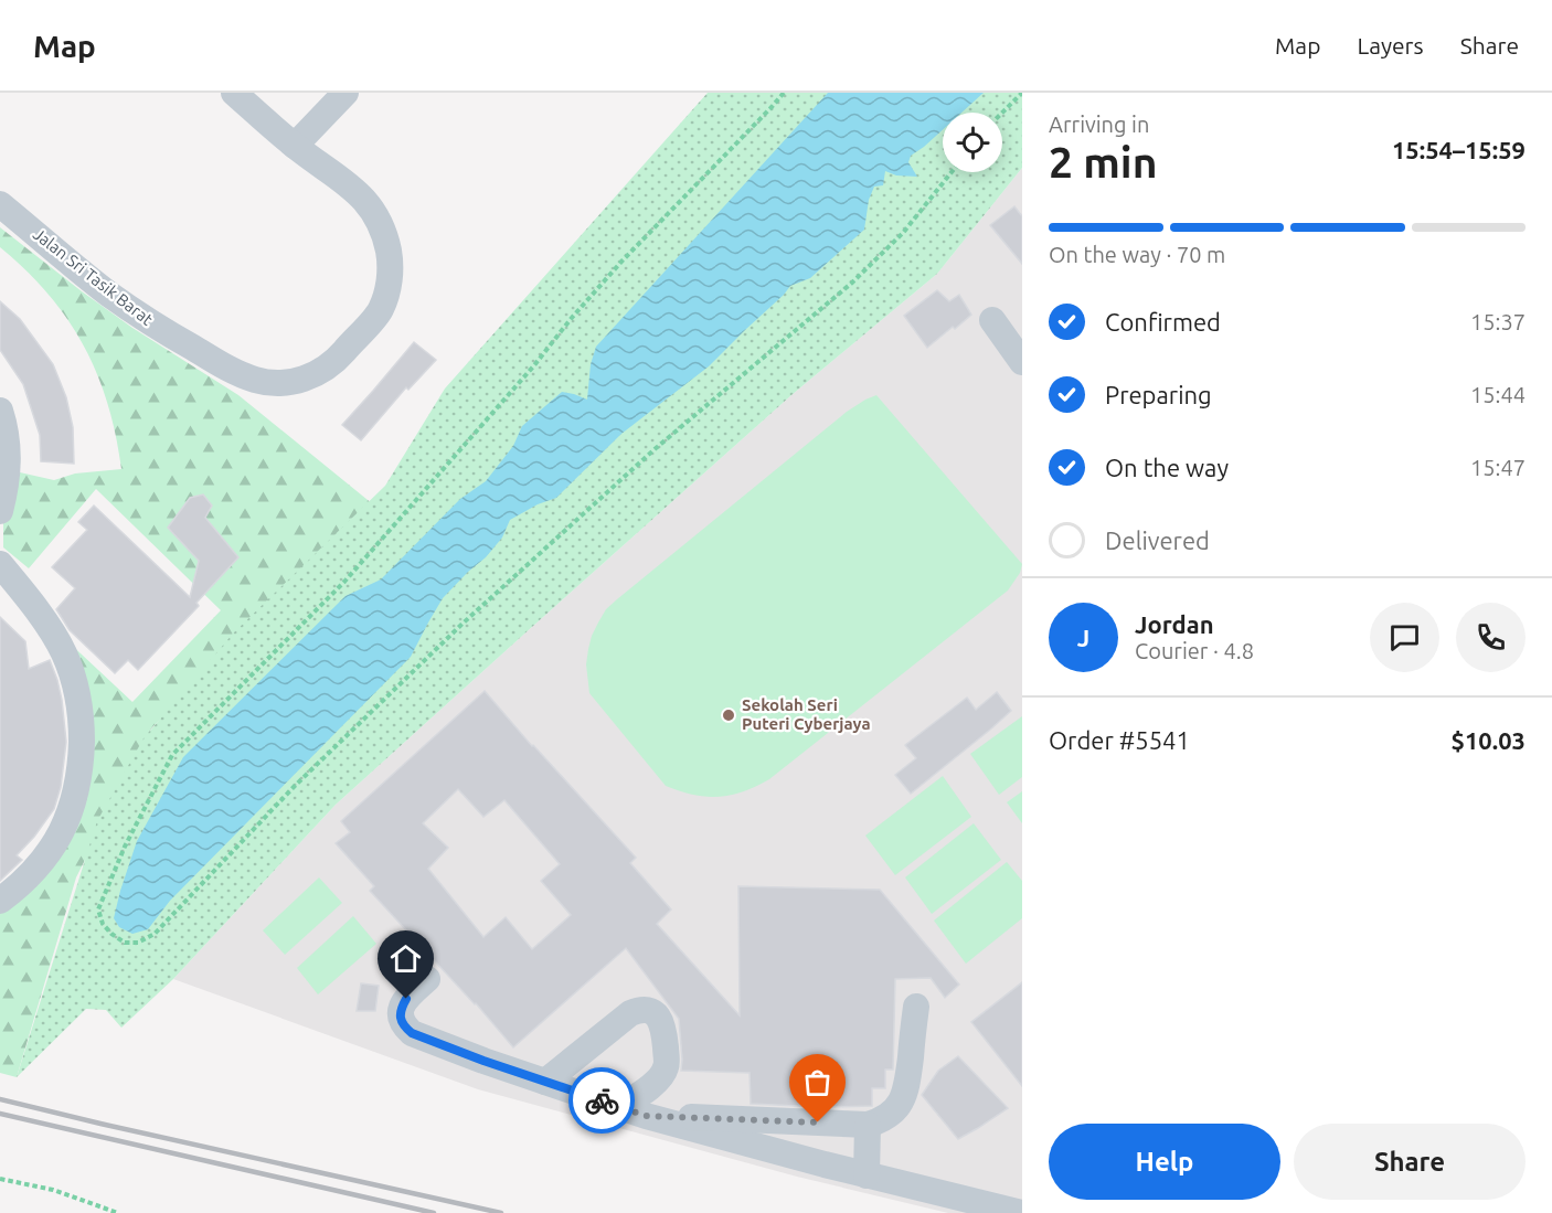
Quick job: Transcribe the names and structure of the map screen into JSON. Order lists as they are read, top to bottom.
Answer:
{
  "streets": {
    "street": ["Jalan Sri Tasik Barat"]
  },
  "places": ["Sekolah Seri Puteri Cyberjaya"],
  "page": {
    "header": "Map",
    "nav": ["Map", "Layers", "Share"],
    "heading": ["2 min", "Arriving in", "15:54–15:59"],
    "panel": [
      "Jordan",
      "Courier · 4.8",
      "Order #5541",
      "$10.03"
    ],
    "bar": "On the way · 70 m",
    "list": [
      ["Confirmed", "15:37"],
      ["Preparing", "15:44"],
      ["On the way", "15:47"],
      "Delivered"
    ],
    "round": "J",
    "buttons": ["Help", "Share"]
  }
}
